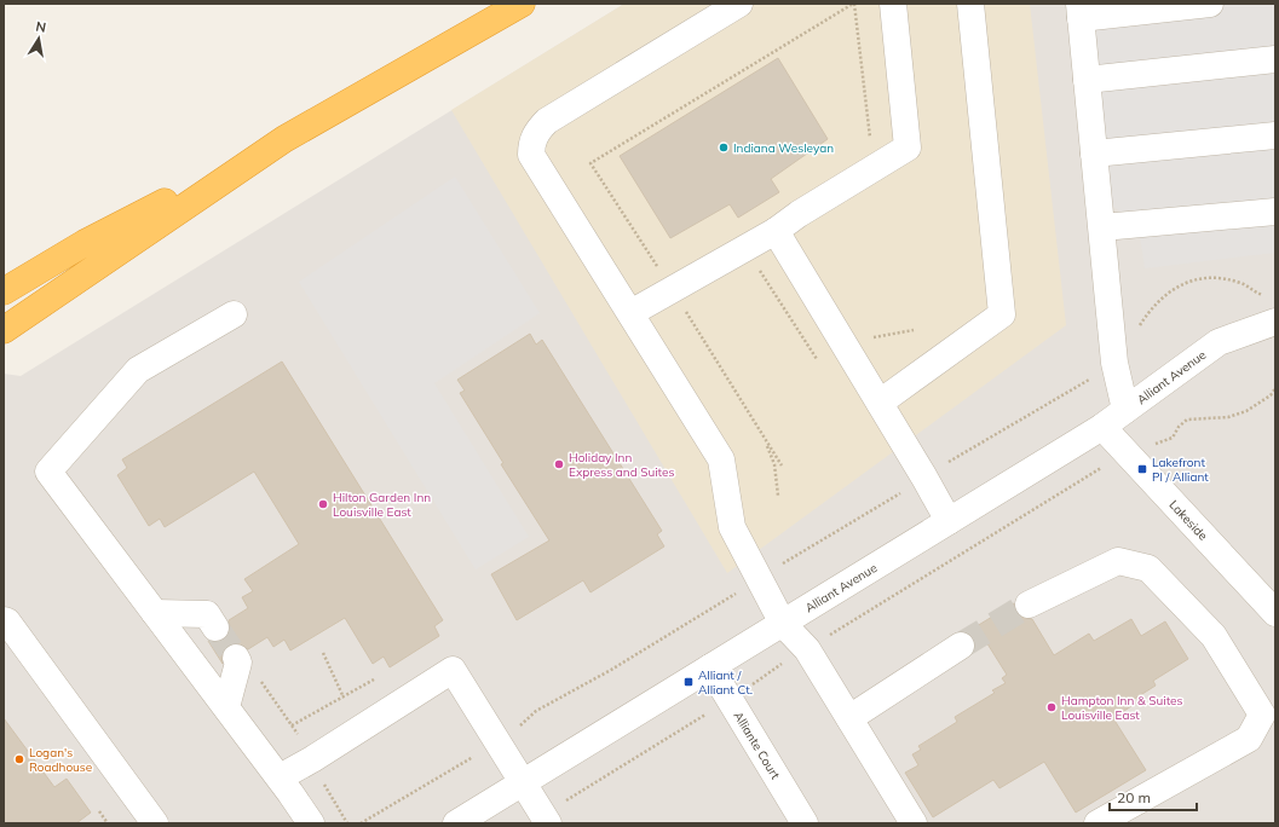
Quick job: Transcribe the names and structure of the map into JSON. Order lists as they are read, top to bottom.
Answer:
{
  "streets": {
    "street": ["Alliant Avenue", "Lakeside", "Alliante Court"]
  },
  "crossings": [
    ["Alliant Avenue", "Lakeside"],
    ["Alliant Avenue", "Alliante Court"]
  ],
  "places": {
    "other": [
      "Indiana Wesleyan",
      "Holiday Inn Express and Suites",
      "Hilton Garden Inn Louisville East",
      "Hampton Inn & Suites Louisville East",
      "Logan's Roadhouse"
    ],
    "transit": ["Lakefront Pl / Alliant", "Alliant / Alliant Ct."]
  },
  "scale_bar": "20 m",
  "north": "top"
}
